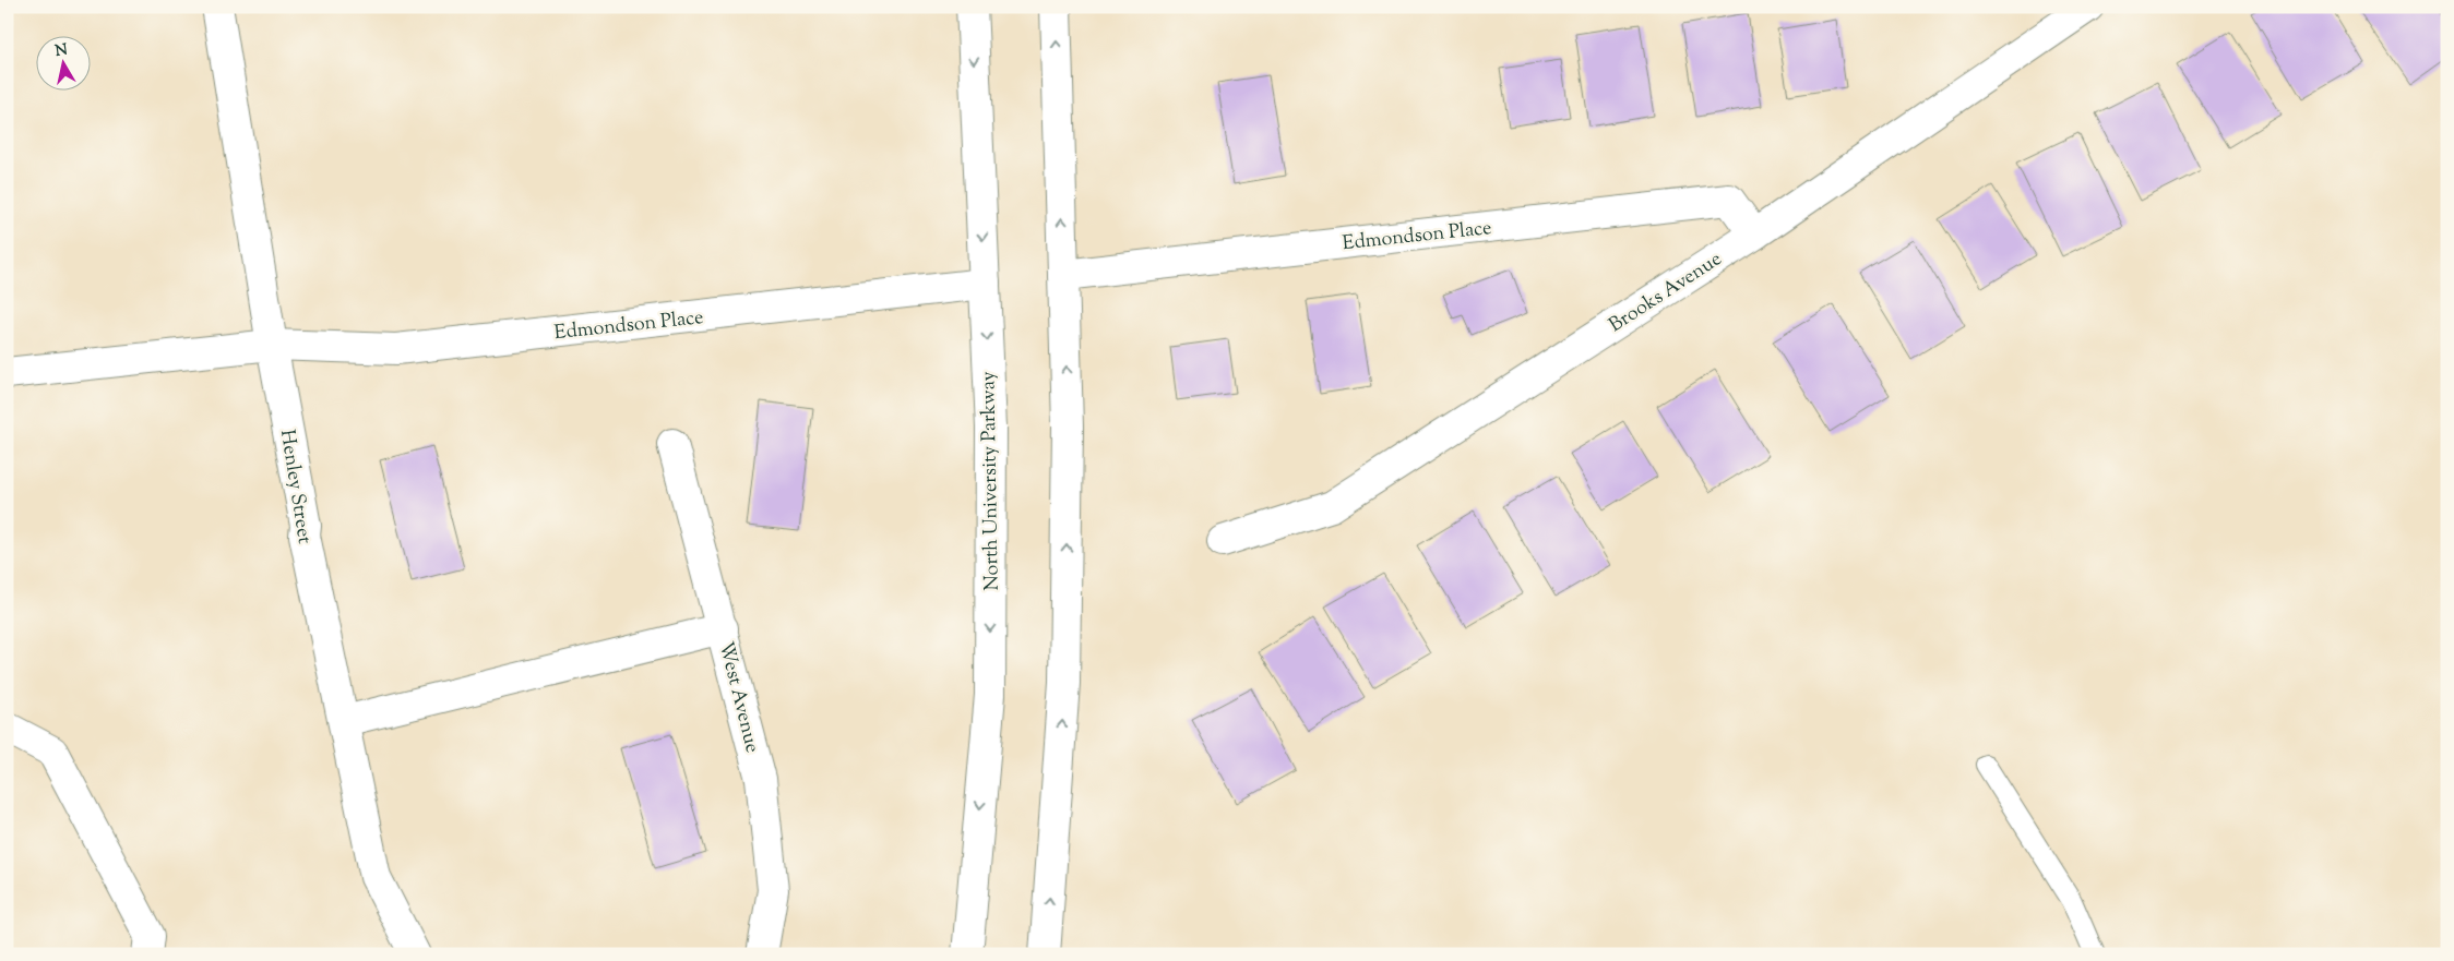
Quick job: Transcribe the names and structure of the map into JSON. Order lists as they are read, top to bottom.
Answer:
{
  "streets": {
    "street": [
      "Edmondson Place",
      "Brooks Avenue",
      "North University Parkway",
      "Henley Street",
      "West Avenue"
    ]
  },
  "crossings": [
    ["Edmondson Place", "Brooks Avenue"],
    ["Edmondson Place", "North University Parkway"],
    ["Edmondson Place", "Henley Street"]
  ],
  "north": "top"
}
